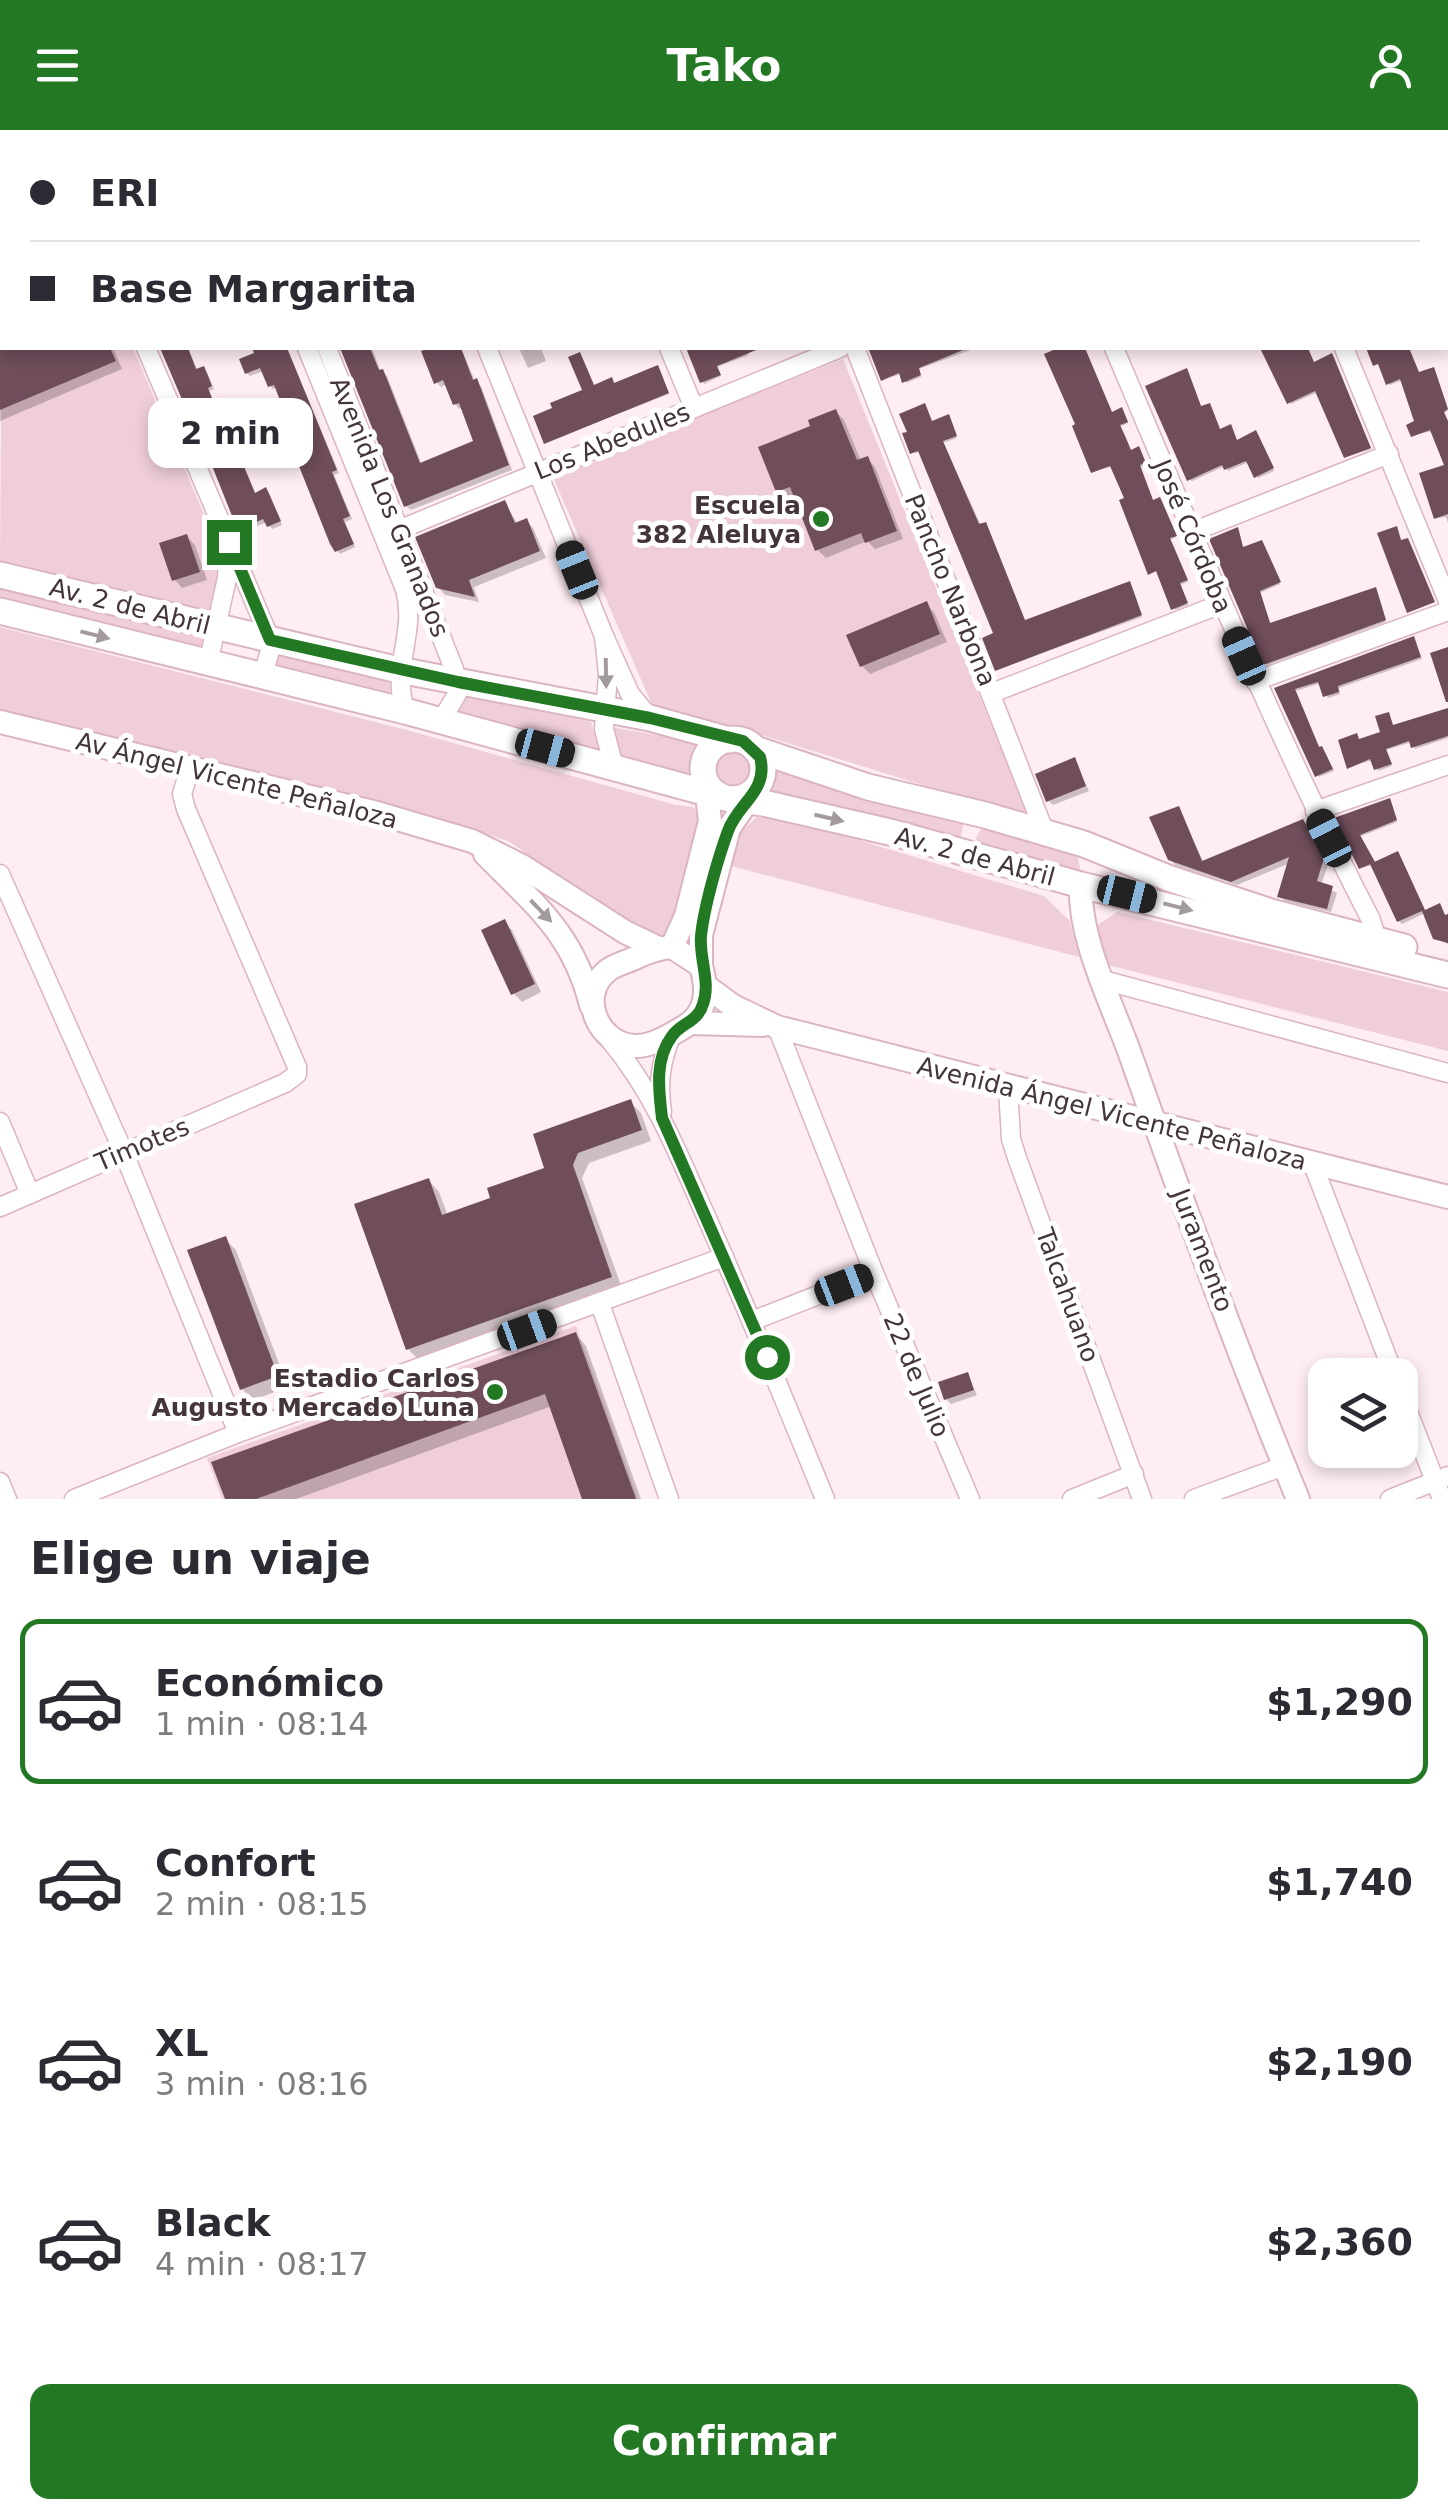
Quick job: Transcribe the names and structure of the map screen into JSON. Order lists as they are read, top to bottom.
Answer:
{
  "streets": {
    "main road": ["Av. 2 de Abril"],
    "street": [
      "Los Abedules",
      "Avenida Los Granados",
      "José Córdoba",
      "Pancho Narbona",
      "Av Ángel Vicente Peñaloza",
      "Avenida Ángel Vicente Peñaloza",
      "Timotes",
      "Juramento",
      "Talcahuano",
      "22 de Julio"
    ]
  },
  "crossings": [
    ["Los Abedules", "Avenida Los Granados"],
    ["Avenida Los Granados", "Av. 2 de Abril"],
    ["José Córdoba", "Av. 2 de Abril"],
    ["Pancho Narbona", "Av. 2 de Abril"],
    ["Av. 2 de Abril", "Juramento"],
    ["Av Ángel Vicente Peñaloza", "Avenida Ángel Vicente Peñaloza"],
    ["Av Ángel Vicente Peñaloza", "Timotes"],
    ["Avenida Ángel Vicente Peñaloza", "Juramento"],
    ["Avenida Ángel Vicente Peñaloza", "Talcahuano"],
    ["Avenida Ángel Vicente Peñaloza", "22 de Julio"]
  ],
  "places": ["Escuela 382 Aleluya", "Estadio Carlos Augusto Mercado Luna"],
  "page": {
    "header": "Tako",
    "banner": ["ERI", "Base Margarita"],
    "bubble": "2 min",
    "heading": "Elige un viaje",
    "list": [
      {
        "name": "Económico",
        "note": "1 min · 08:14",
        "value": "$1,290"
      },
      {
        "name": "Confort",
        "note": "2 min · 08:15",
        "value": "$1,740"
      },
      {
        "name": "XL",
        "note": "3 min · 08:16",
        "value": "$2,190"
      },
      {
        "name": "Black",
        "note": "4 min · 08:17",
        "value": "$2,360"
      }
    ],
    "buttons": "Confirmar"
  }
}
